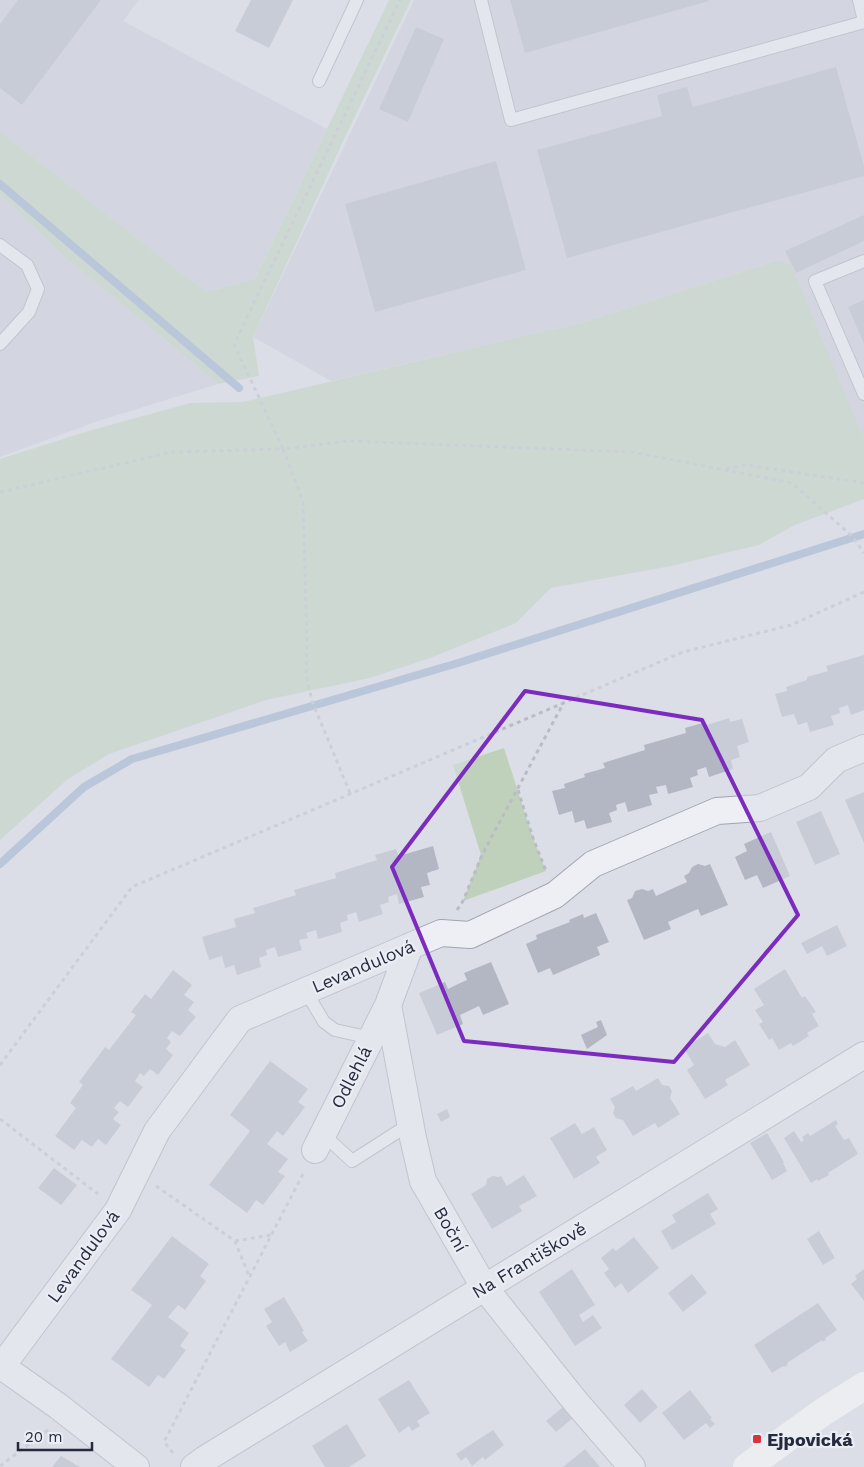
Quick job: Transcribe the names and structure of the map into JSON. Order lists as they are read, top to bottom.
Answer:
{
  "streets": {
    "street": [
      "Levandulová",
      "Odlehlá",
      "Boční",
      "Na Františkově"
    ]
  },
  "crossings": [
    ["Odlehlá", "Boční"],
    ["Boční", "Na Františkově"]
  ],
  "places": {
    "transit": ["Ejpovická"]
  },
  "scale_bar": "20 m"
}
